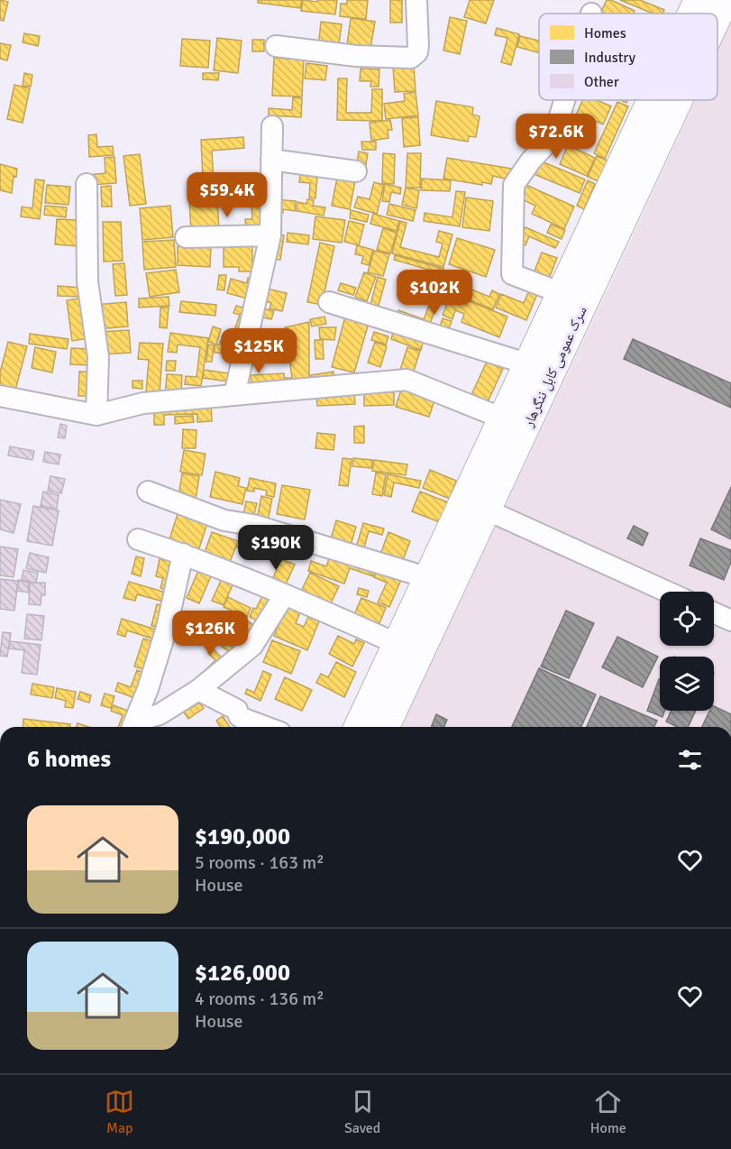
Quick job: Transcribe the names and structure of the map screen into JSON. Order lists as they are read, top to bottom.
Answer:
{
  "streets": {
    "highway": ["سرک عمومی کابل ننگرهار"]
  },
  "legend": ["Homes", "Industry", "Other"],
  "page": {
    "price": [
      "$72.6K",
      "$59.4K",
      "$102K",
      "$125K",
      "$190K",
      "$126K"
    ],
    "heading": "6 homes",
    "list": [
      {
        "name": "$190,000",
        "note": "5 rooms · 163 m² · House"
      },
      {
        "name": "$126,000",
        "note": "4 rooms · 136 m² · House"
      }
    ],
    "tabs": ["Map", "Saved", "Home"]
  }
}
